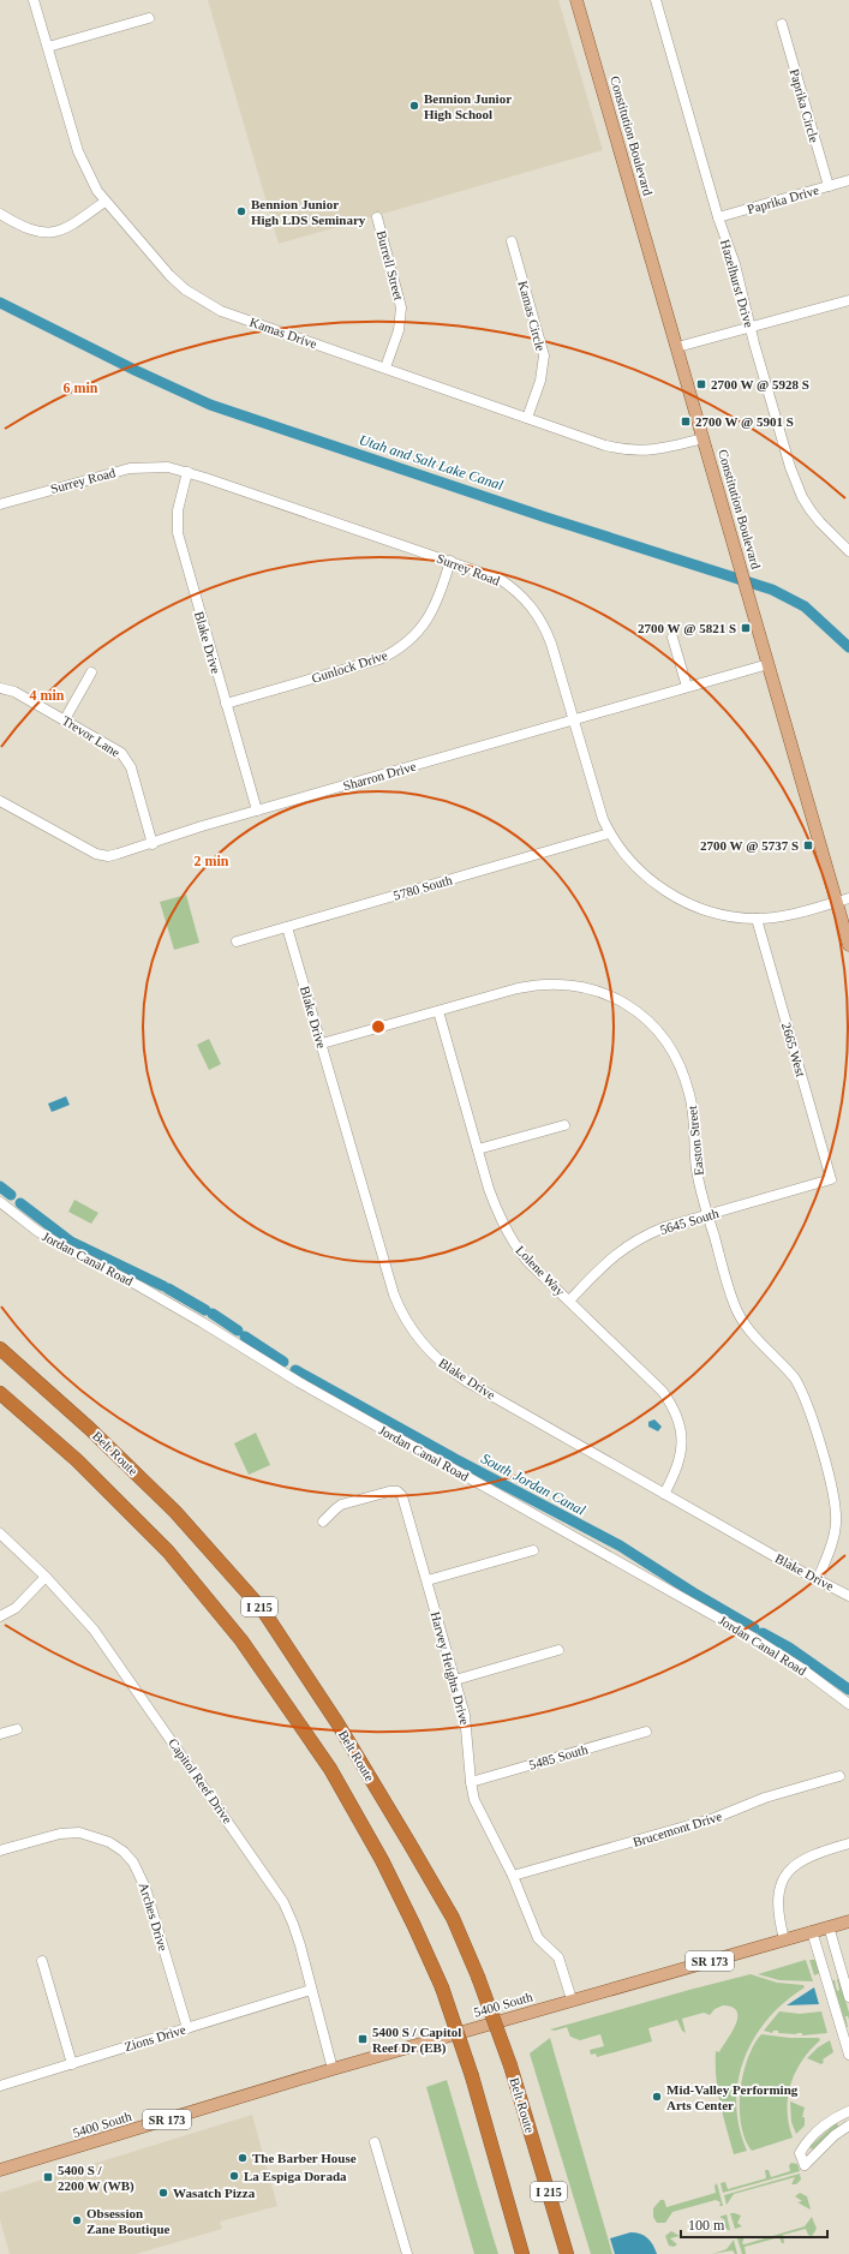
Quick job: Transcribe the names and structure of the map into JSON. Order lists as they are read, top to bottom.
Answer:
{
  "streets": {
    "highway": ["Belt Route", "I 215"],
    "main road": ["Constitution Boulevard", "SR 173", "5400 South"],
    "street": [
      "Paprika Circle",
      "Paprika Drive",
      "Burrell Street",
      "Hazelhurst Drive",
      "Kamas Circle",
      "Kamas Drive",
      "Surrey Road",
      "Blake Drive",
      "Gunlock Drive",
      "Trevor Lane",
      "Sharron Drive",
      "5780 South",
      "2665 West",
      "Easton Street",
      "5645 South",
      "Jordan Canal Road",
      "Lolene Way",
      "Harvey Heights Drive",
      "5485 South",
      "Capitol Reef Drive",
      "Brucemont Drive",
      "Arches Drive",
      "Zions Drive"
    ]
  },
  "crossings": [
    ["Paprika Circle", "Paprika Drive"],
    ["Constitution Boulevard", "Kamas Drive"],
    ["Constitution Boulevard", "Surrey Road"],
    ["Constitution Boulevard", "Sharron Drive"],
    ["Paprika Drive", "Hazelhurst Drive"],
    ["Burrell Street", "Kamas Drive"],
    ["Kamas Circle", "Kamas Drive"],
    ["Surrey Road", "Blake Drive"],
    ["Surrey Road", "Gunlock Drive"],
    ["Surrey Road", "Sharron Drive"],
    ["Surrey Road", "5780 South"],
    ["Surrey Road", "2665 West"],
    ["Blake Drive", "Gunlock Drive"],
    ["Blake Drive", "Sharron Drive"],
    ["Blake Drive", "5780 South"],
    ["Blake Drive", "Easton Street"],
    ["Blake Drive", "Lolene Way"],
    ["Trevor Lane", "Sharron Drive"],
    ["2665 West", "5645 South"],
    ["Easton Street", "5645 South"],
    ["Easton Street", "Lolene Way"],
    ["5645 South", "Lolene Way"],
    ["Harvey Heights Drive", "5485 South"],
    ["Harvey Heights Drive", "Brucemont Drive"],
    ["Harvey Heights Drive", "5400 South"],
    ["Capitol Reef Drive", "5400 South"],
    ["Capitol Reef Drive", "Zions Drive"],
    ["Arches Drive", "Zions Drive"]
  ],
  "water": ["Utah and Salt Lake Canal", "South Jordan Canal"],
  "places": {
    "other": [
      "Bennion Junior High School",
      "Bennion Junior High LDS Seminary",
      "Mid-Valley Performing Arts Center",
      "The Barber House",
      "La Espiga Dorada",
      "Wasatch Pizza",
      "Obsession Zane Boutique"
    ],
    "transit": [
      "2700 W @ 5928 S",
      "2700 W @ 5901 S",
      "2700 W @ 5821 S",
      "2700 W @ 5737 S",
      "5400 S / Capitol Reef Dr (EB)",
      "5400 S / 2200 W (WB)"
    ]
  },
  "scale_bar": "100 m",
  "rings": ["6 min", "4 min", "2 min"]
}
